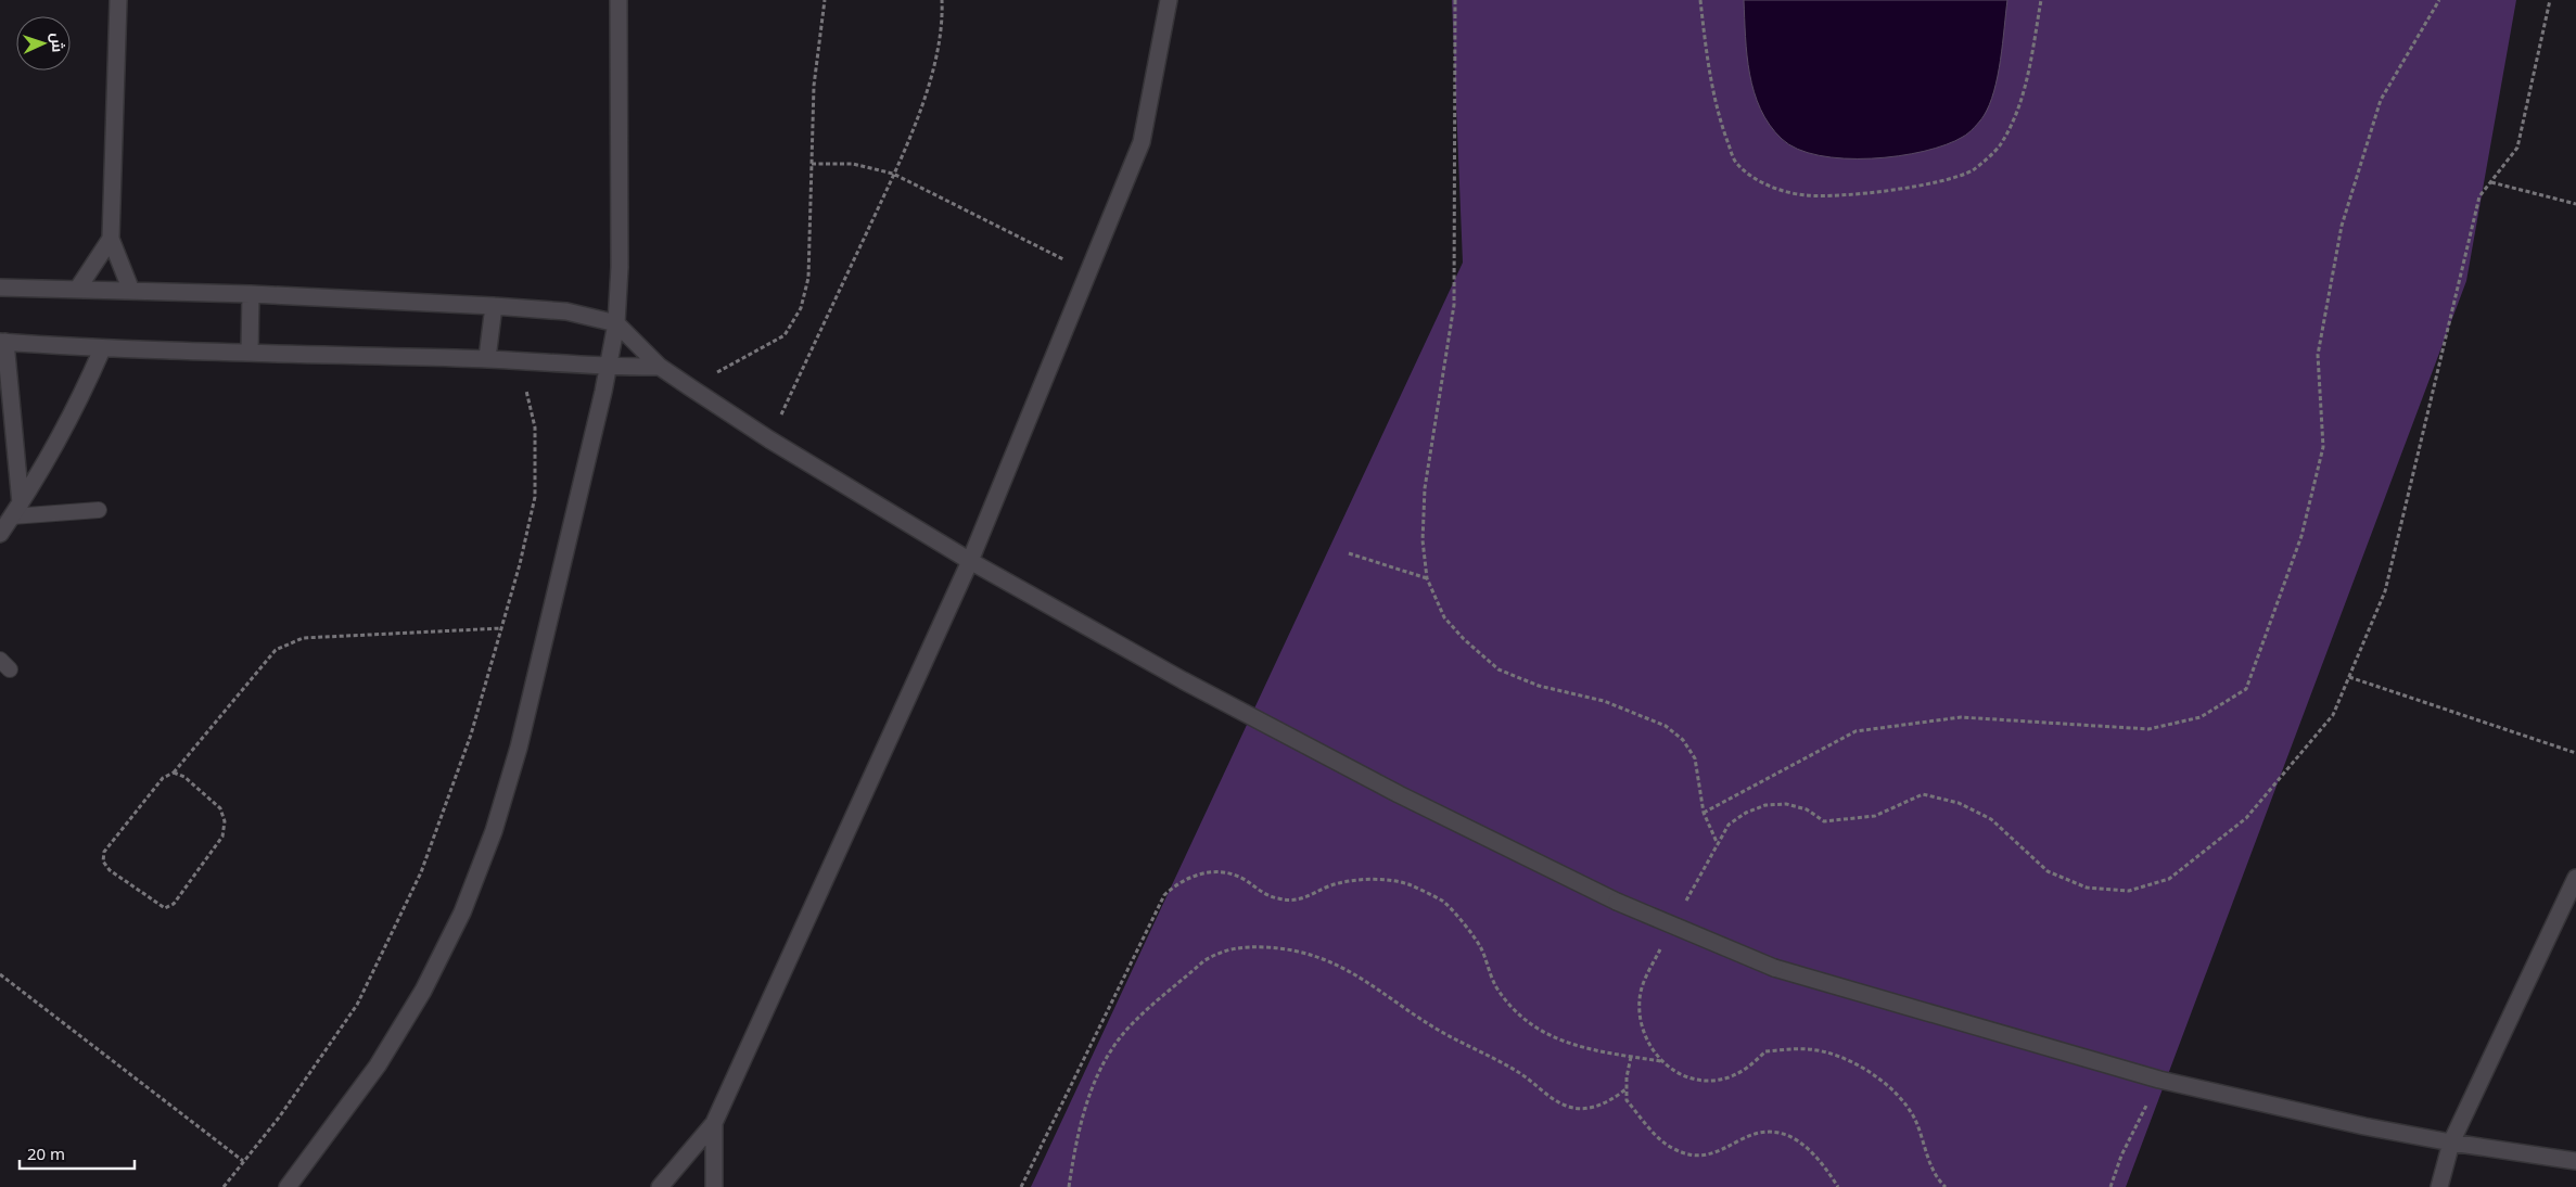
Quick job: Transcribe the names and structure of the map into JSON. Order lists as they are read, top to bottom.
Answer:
{
  "scale_bar": "20 m",
  "north": "right"
}
